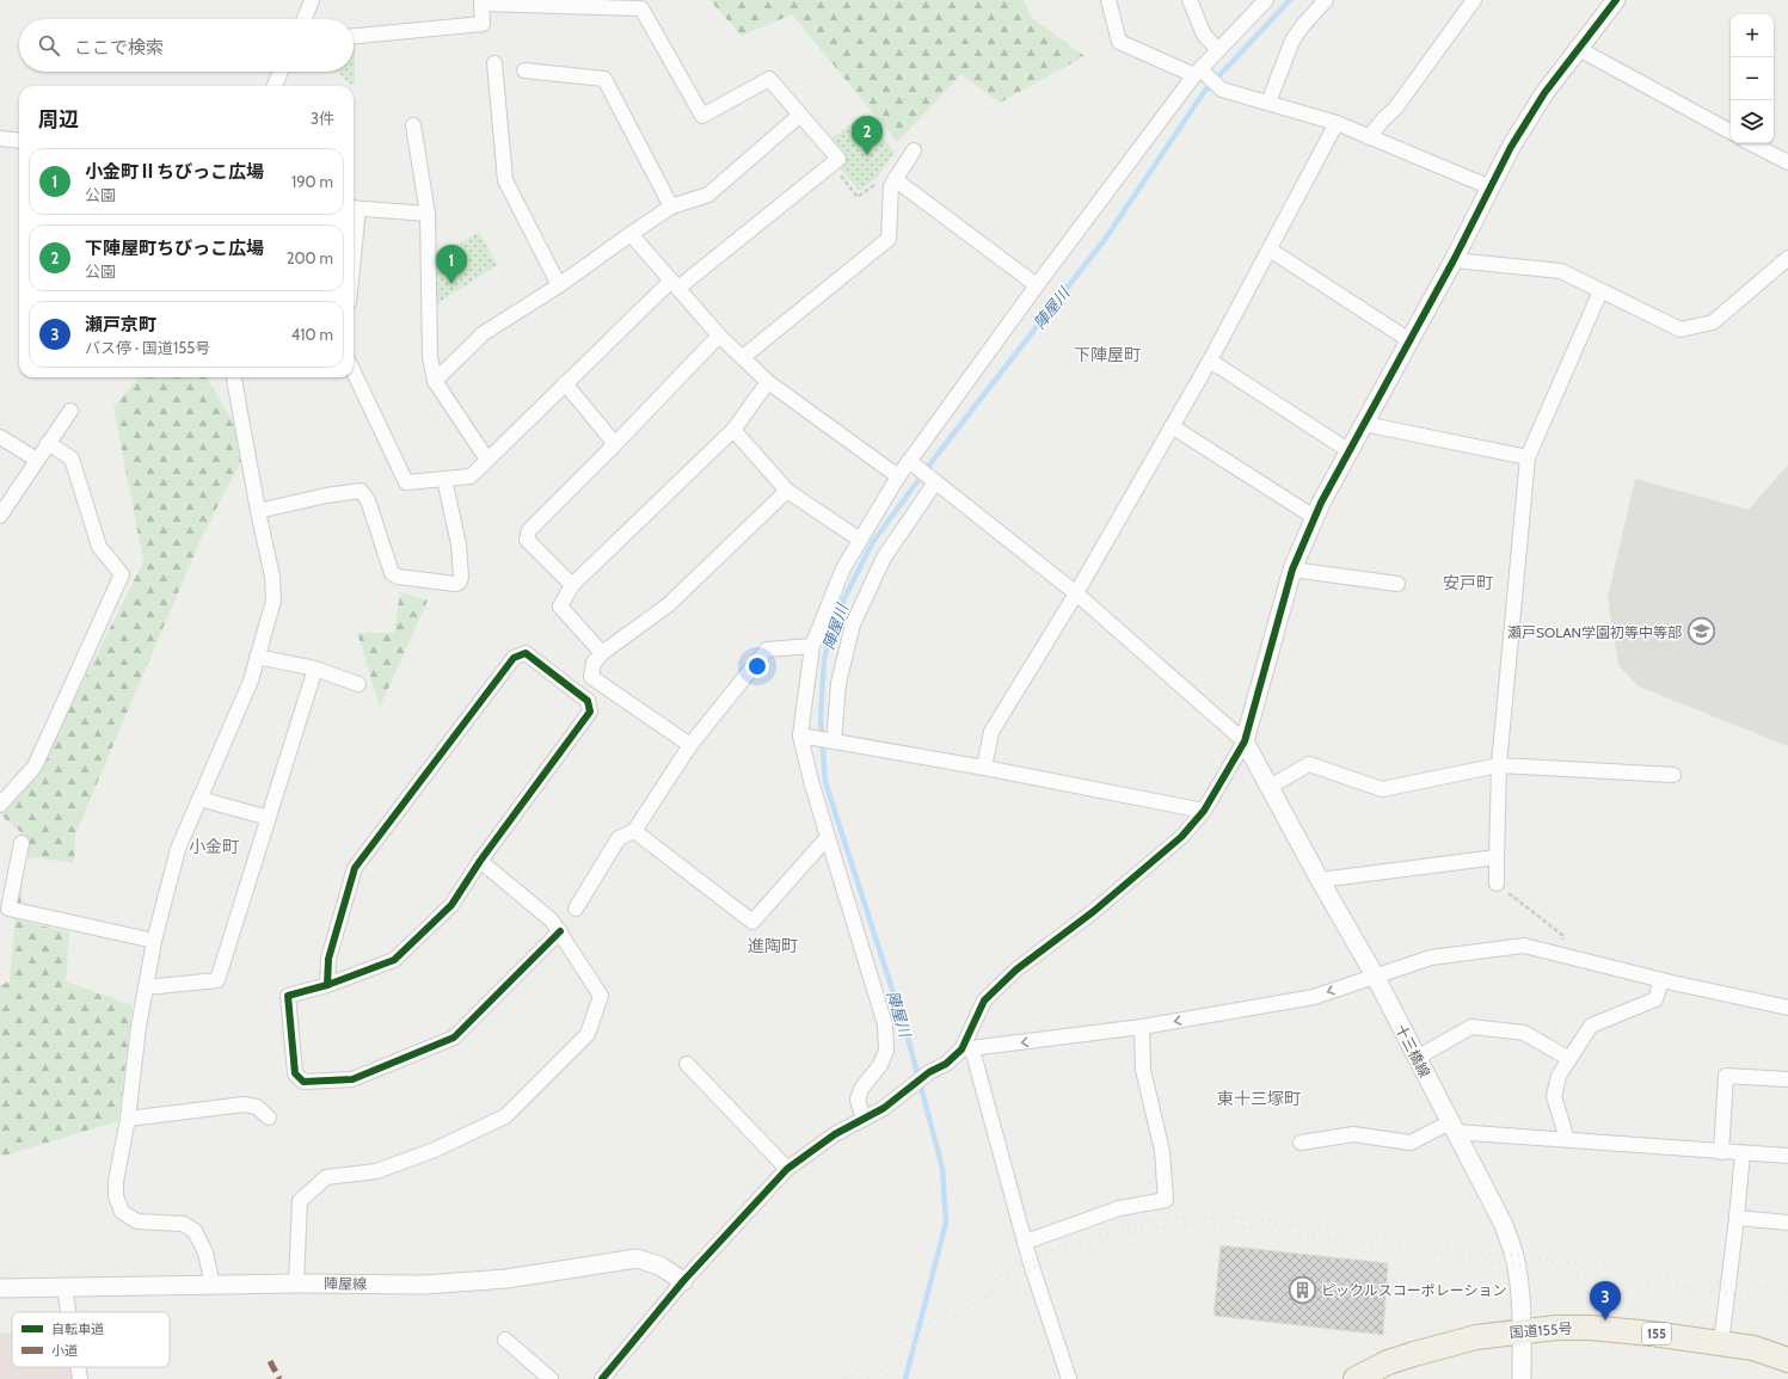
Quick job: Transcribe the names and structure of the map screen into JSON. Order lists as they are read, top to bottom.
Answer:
{
  "streets": {
    "highway": ["国道155号", "155"],
    "street": ["十三橋線", "陣屋線"]
  },
  "crossings": [
    ["十三橋線", "国道155号"]
  ],
  "districts": [
    "下陣屋町",
    "安戸町",
    "小金町",
    "進陶町",
    "東十三塚町"
  ],
  "water": ["陣屋川"],
  "places": {
    "school or university": ["瀬戸SOLAN学園初等中等部"],
    "building": ["ピックルスコーポレーション"]
  },
  "legend": ["自転車道", "小道"],
  "page": {
    "map_buttons": ["+", "−"],
    "search": "ここで検索",
    "heading": ["周辺", "3件"],
    "pins": ["2", "1", "3"],
    "list": [
      {
        "mark": "1",
        "name": "小金町Ⅱちびっこ広場",
        "note": "公園",
        "value": "190 m"
      },
      {
        "mark": "2",
        "name": "下陣屋町ちびっこ広場",
        "note": "公園",
        "value": "200 m"
      },
      {
        "mark": "3",
        "name": "瀬戸京町",
        "note": "バス停 · 国道155号",
        "value": "410 m"
      }
    ]
  }
}
